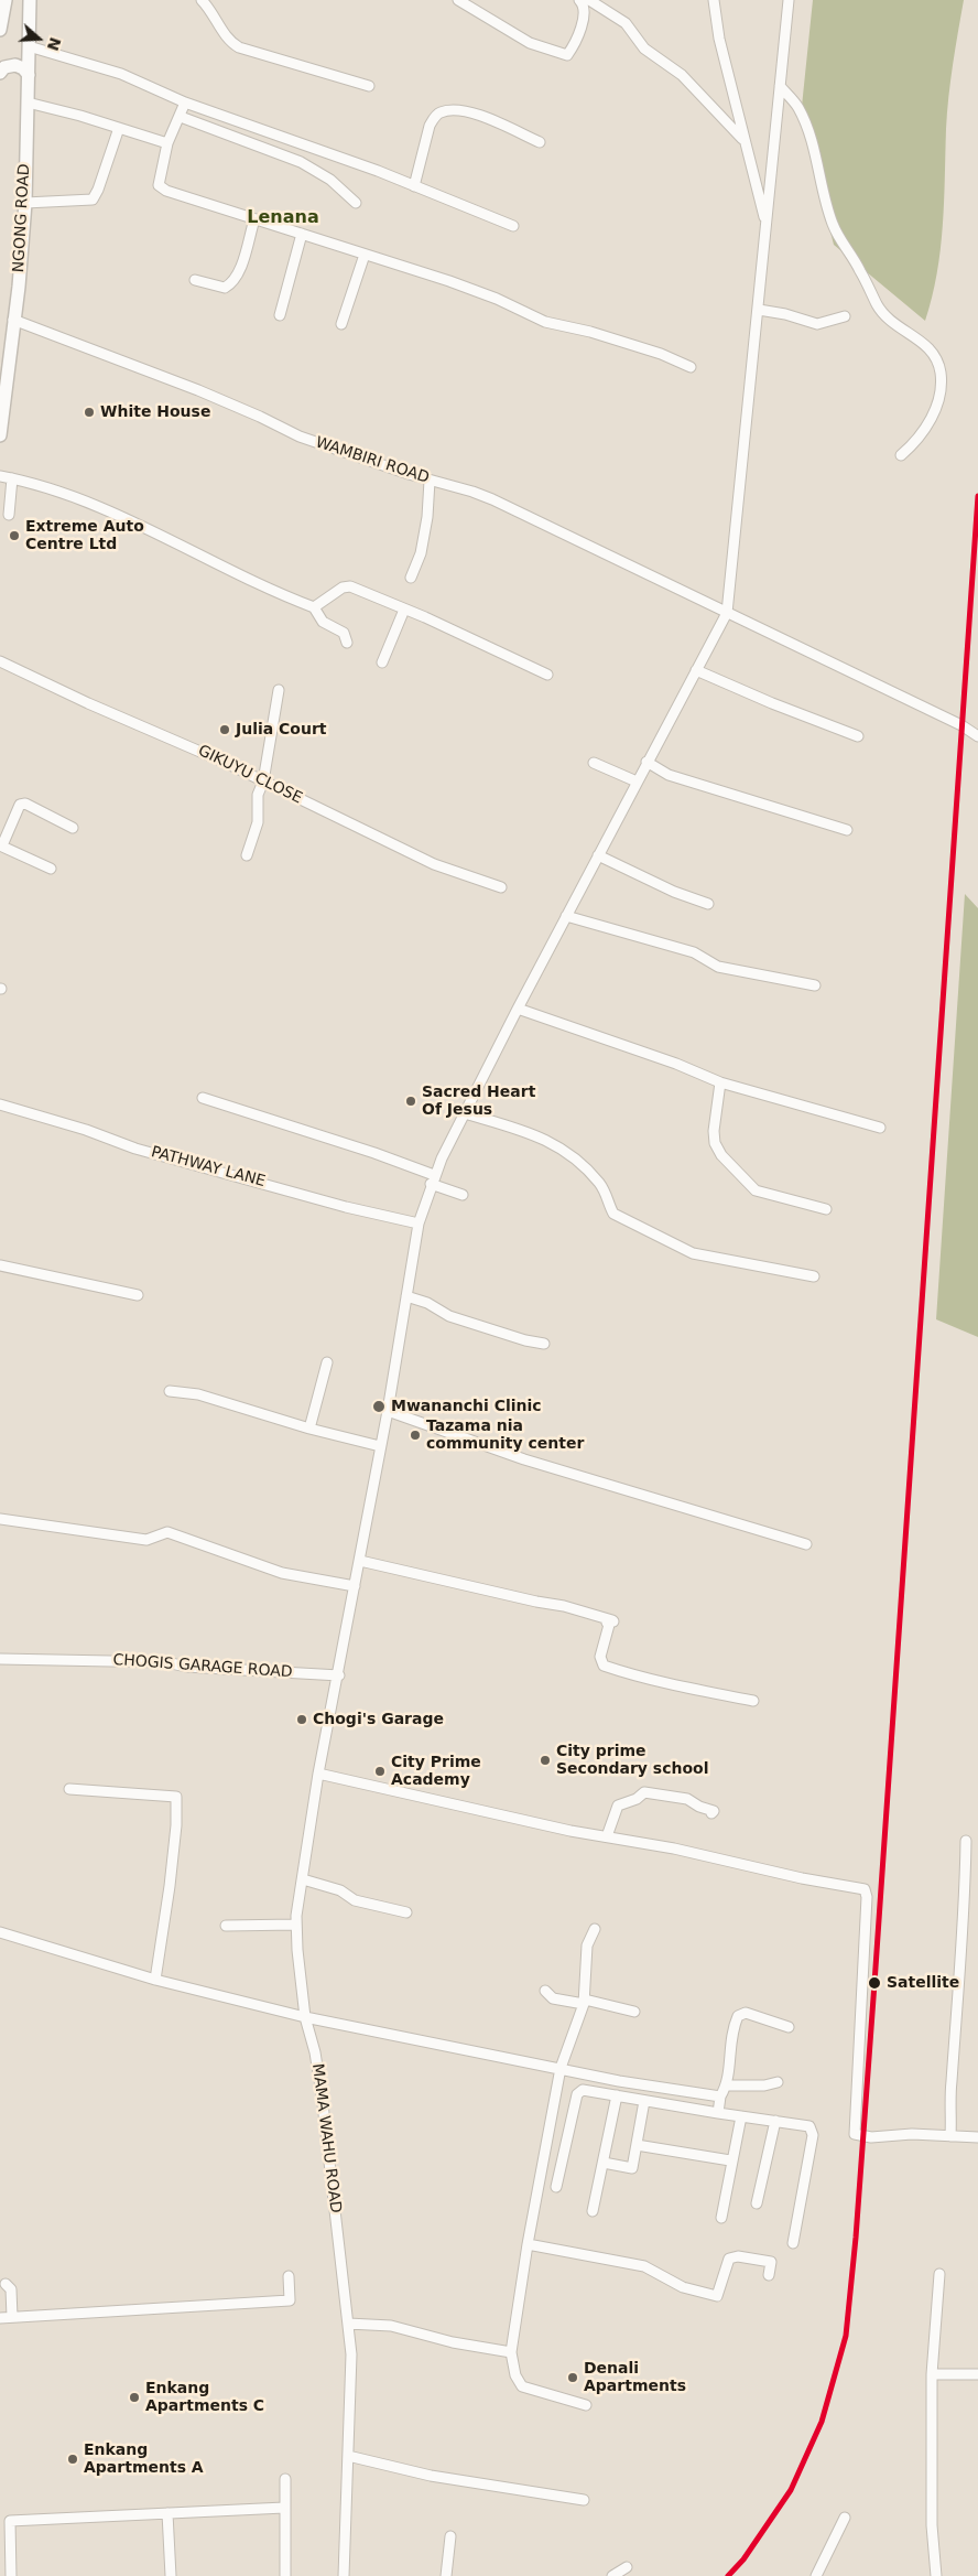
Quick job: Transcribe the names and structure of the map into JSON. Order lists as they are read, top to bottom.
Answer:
{
  "streets": {
    "main road": ["NGONG ROAD"],
    "street": [
      "WAMBIRI ROAD",
      "GIKUYU CLOSE",
      "PATHWAY LANE",
      "CHOGIS GARAGE ROAD",
      "MAMA WAHU ROAD"
    ]
  },
  "crossings": [
    ["NGONG ROAD", "WAMBIRI ROAD"],
    ["WAMBIRI ROAD", "MAMA WAHU ROAD"],
    ["PATHWAY LANE", "MAMA WAHU ROAD"],
    ["CHOGIS GARAGE ROAD", "MAMA WAHU ROAD"]
  ],
  "districts": ["Lenana"],
  "places": [
    "White House",
    "Extreme Auto Centre Ltd",
    "Julia Court",
    "Sacred Heart Of Jesus",
    "Mwananchi Clinic",
    "Tazama nia community center",
    "Chogi's Garage",
    "City prime Secondary school",
    "City Prime Academy",
    "Satellite",
    "Denali Apartments",
    "Enkang Apartments C",
    "Enkang Apartments A"
  ],
  "north": "right"
}
